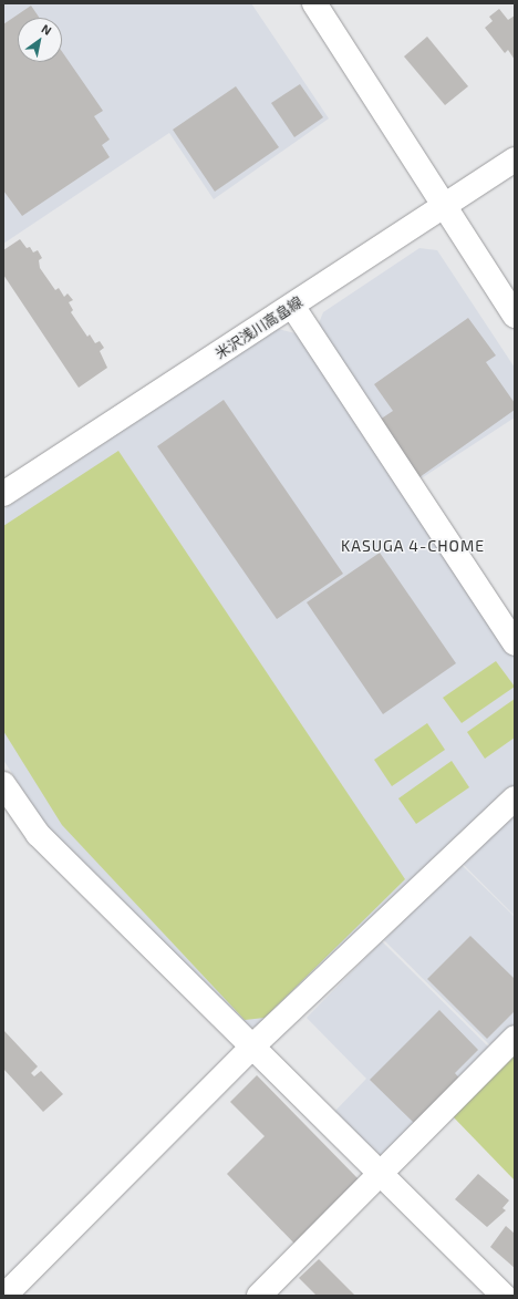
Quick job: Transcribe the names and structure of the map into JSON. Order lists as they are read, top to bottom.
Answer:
{
  "streets": {
    "street": ["米沢浅川高畠線"]
  },
  "districts": ["KASUGA 4-CHOME"],
  "north": "top right"
}
